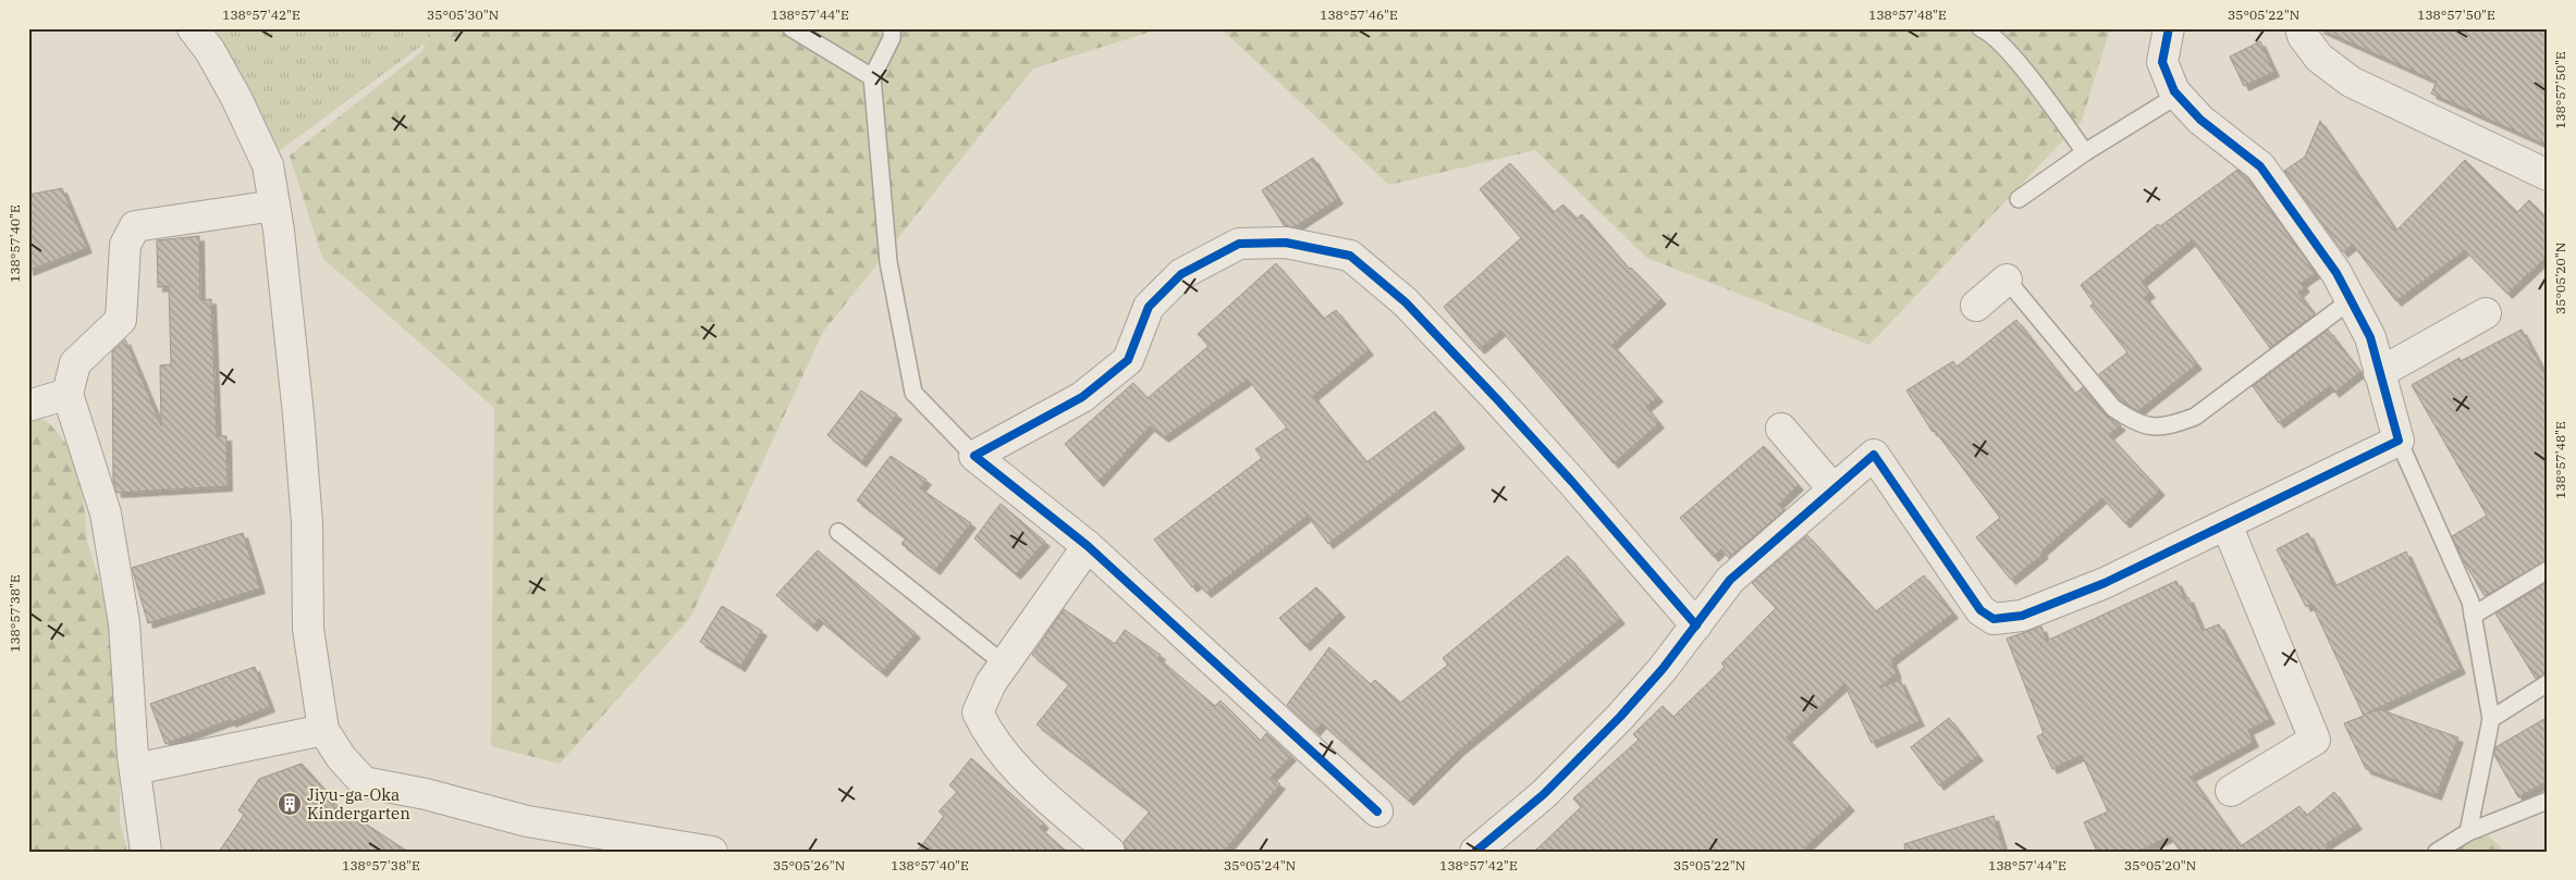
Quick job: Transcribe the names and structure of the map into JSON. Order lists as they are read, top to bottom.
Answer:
{
  "places": {
    "building": ["Jiyu-ga-Oka Kindergarten"]
  },
  "coordinates": [
    "138°57'42\"E",
    "35°05'30\"N",
    "138°57'44\"E",
    "138°57'46\"E",
    "138°57'48\"E",
    "35°05'22\"N",
    "138°57'50\"E",
    "138°57'40\"E",
    "35°05'20\"N",
    "138°57'38\"E",
    "35°05'26\"N",
    "35°05'24\"N"
  ]
}
